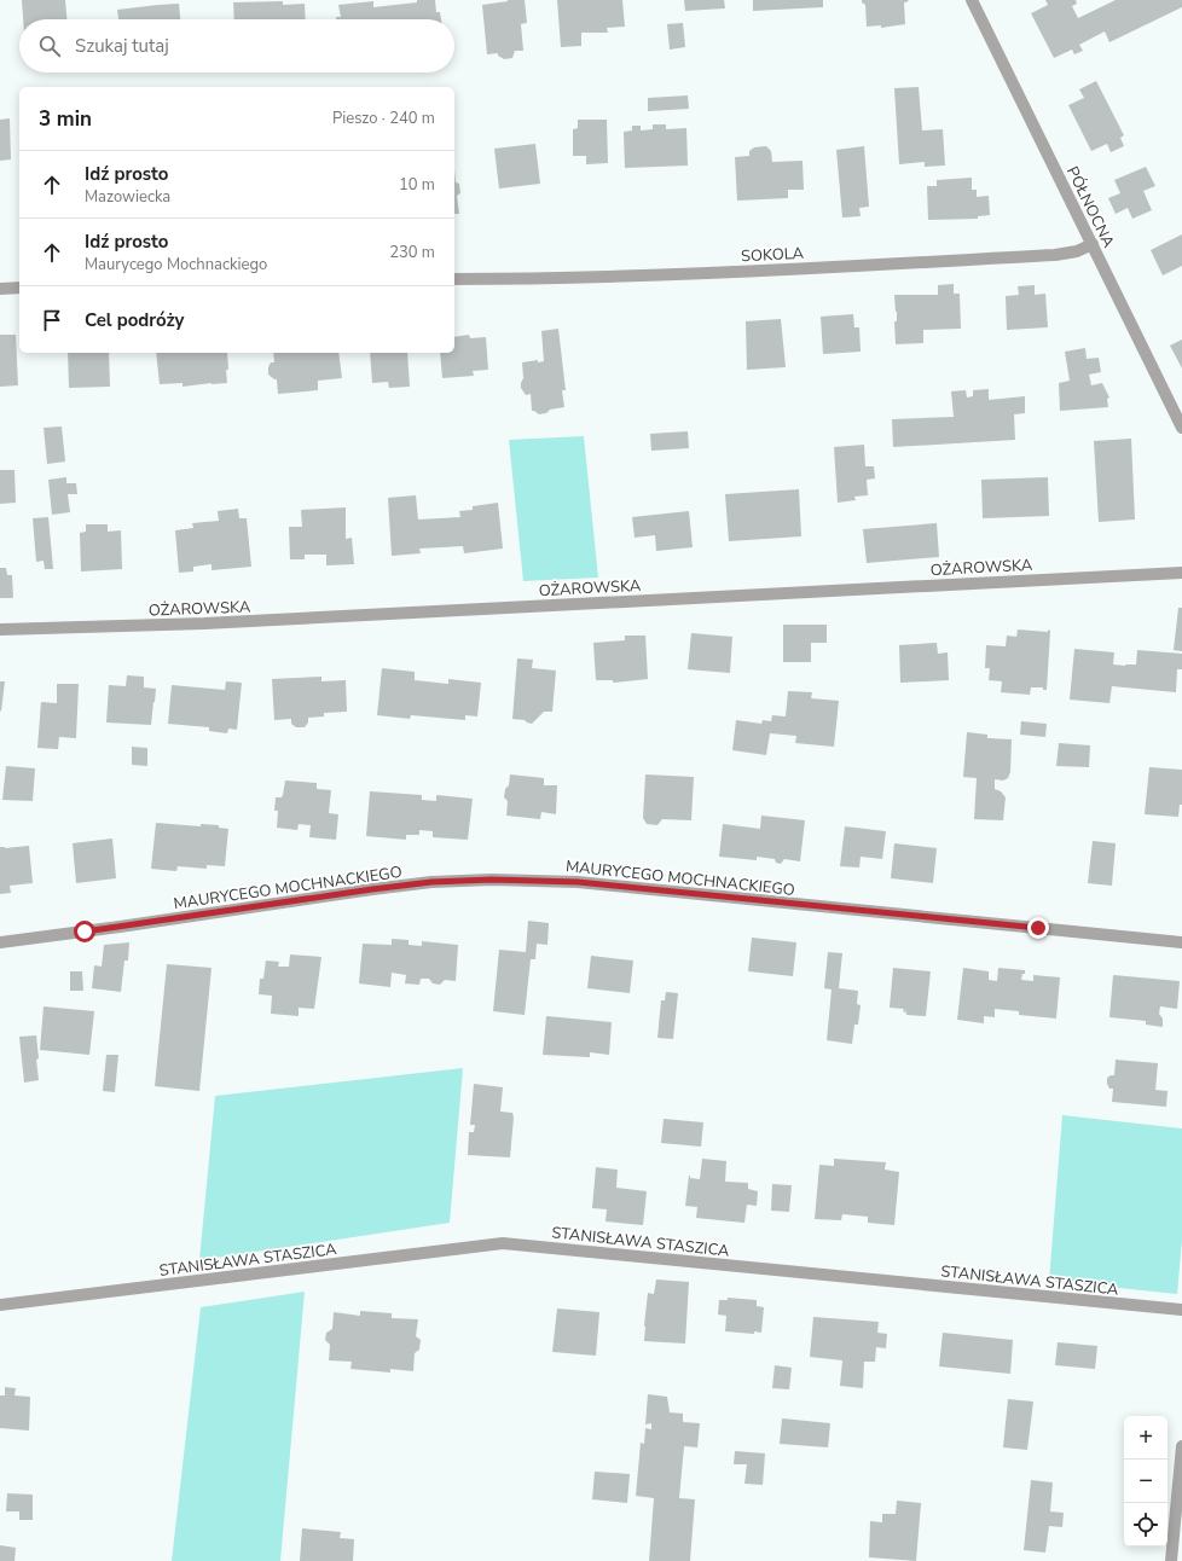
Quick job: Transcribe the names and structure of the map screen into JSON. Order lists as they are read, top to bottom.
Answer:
{
  "streets": {
    "street": [
      "PÓŁNOCNA",
      "SOKOLA",
      "OŻAROWSKA",
      "MAURYCEGO MOCHNACKIEGO",
      "STANISŁAWA STASZICA"
    ]
  },
  "crossings": [
    ["PÓŁNOCNA", "SOKOLA"]
  ],
  "page": {
    "search": "Szukaj tutaj",
    "heading": ["3 min", "Pieszo · 240 m"],
    "list": [
      ["Idź prosto", "Mazowiecka", "10 m"],
      ["Idź prosto", "Maurycego Mochnackiego", "230 m"],
      "Cel podróży"
    ],
    "map_buttons": ["+", "−"]
  }
}
